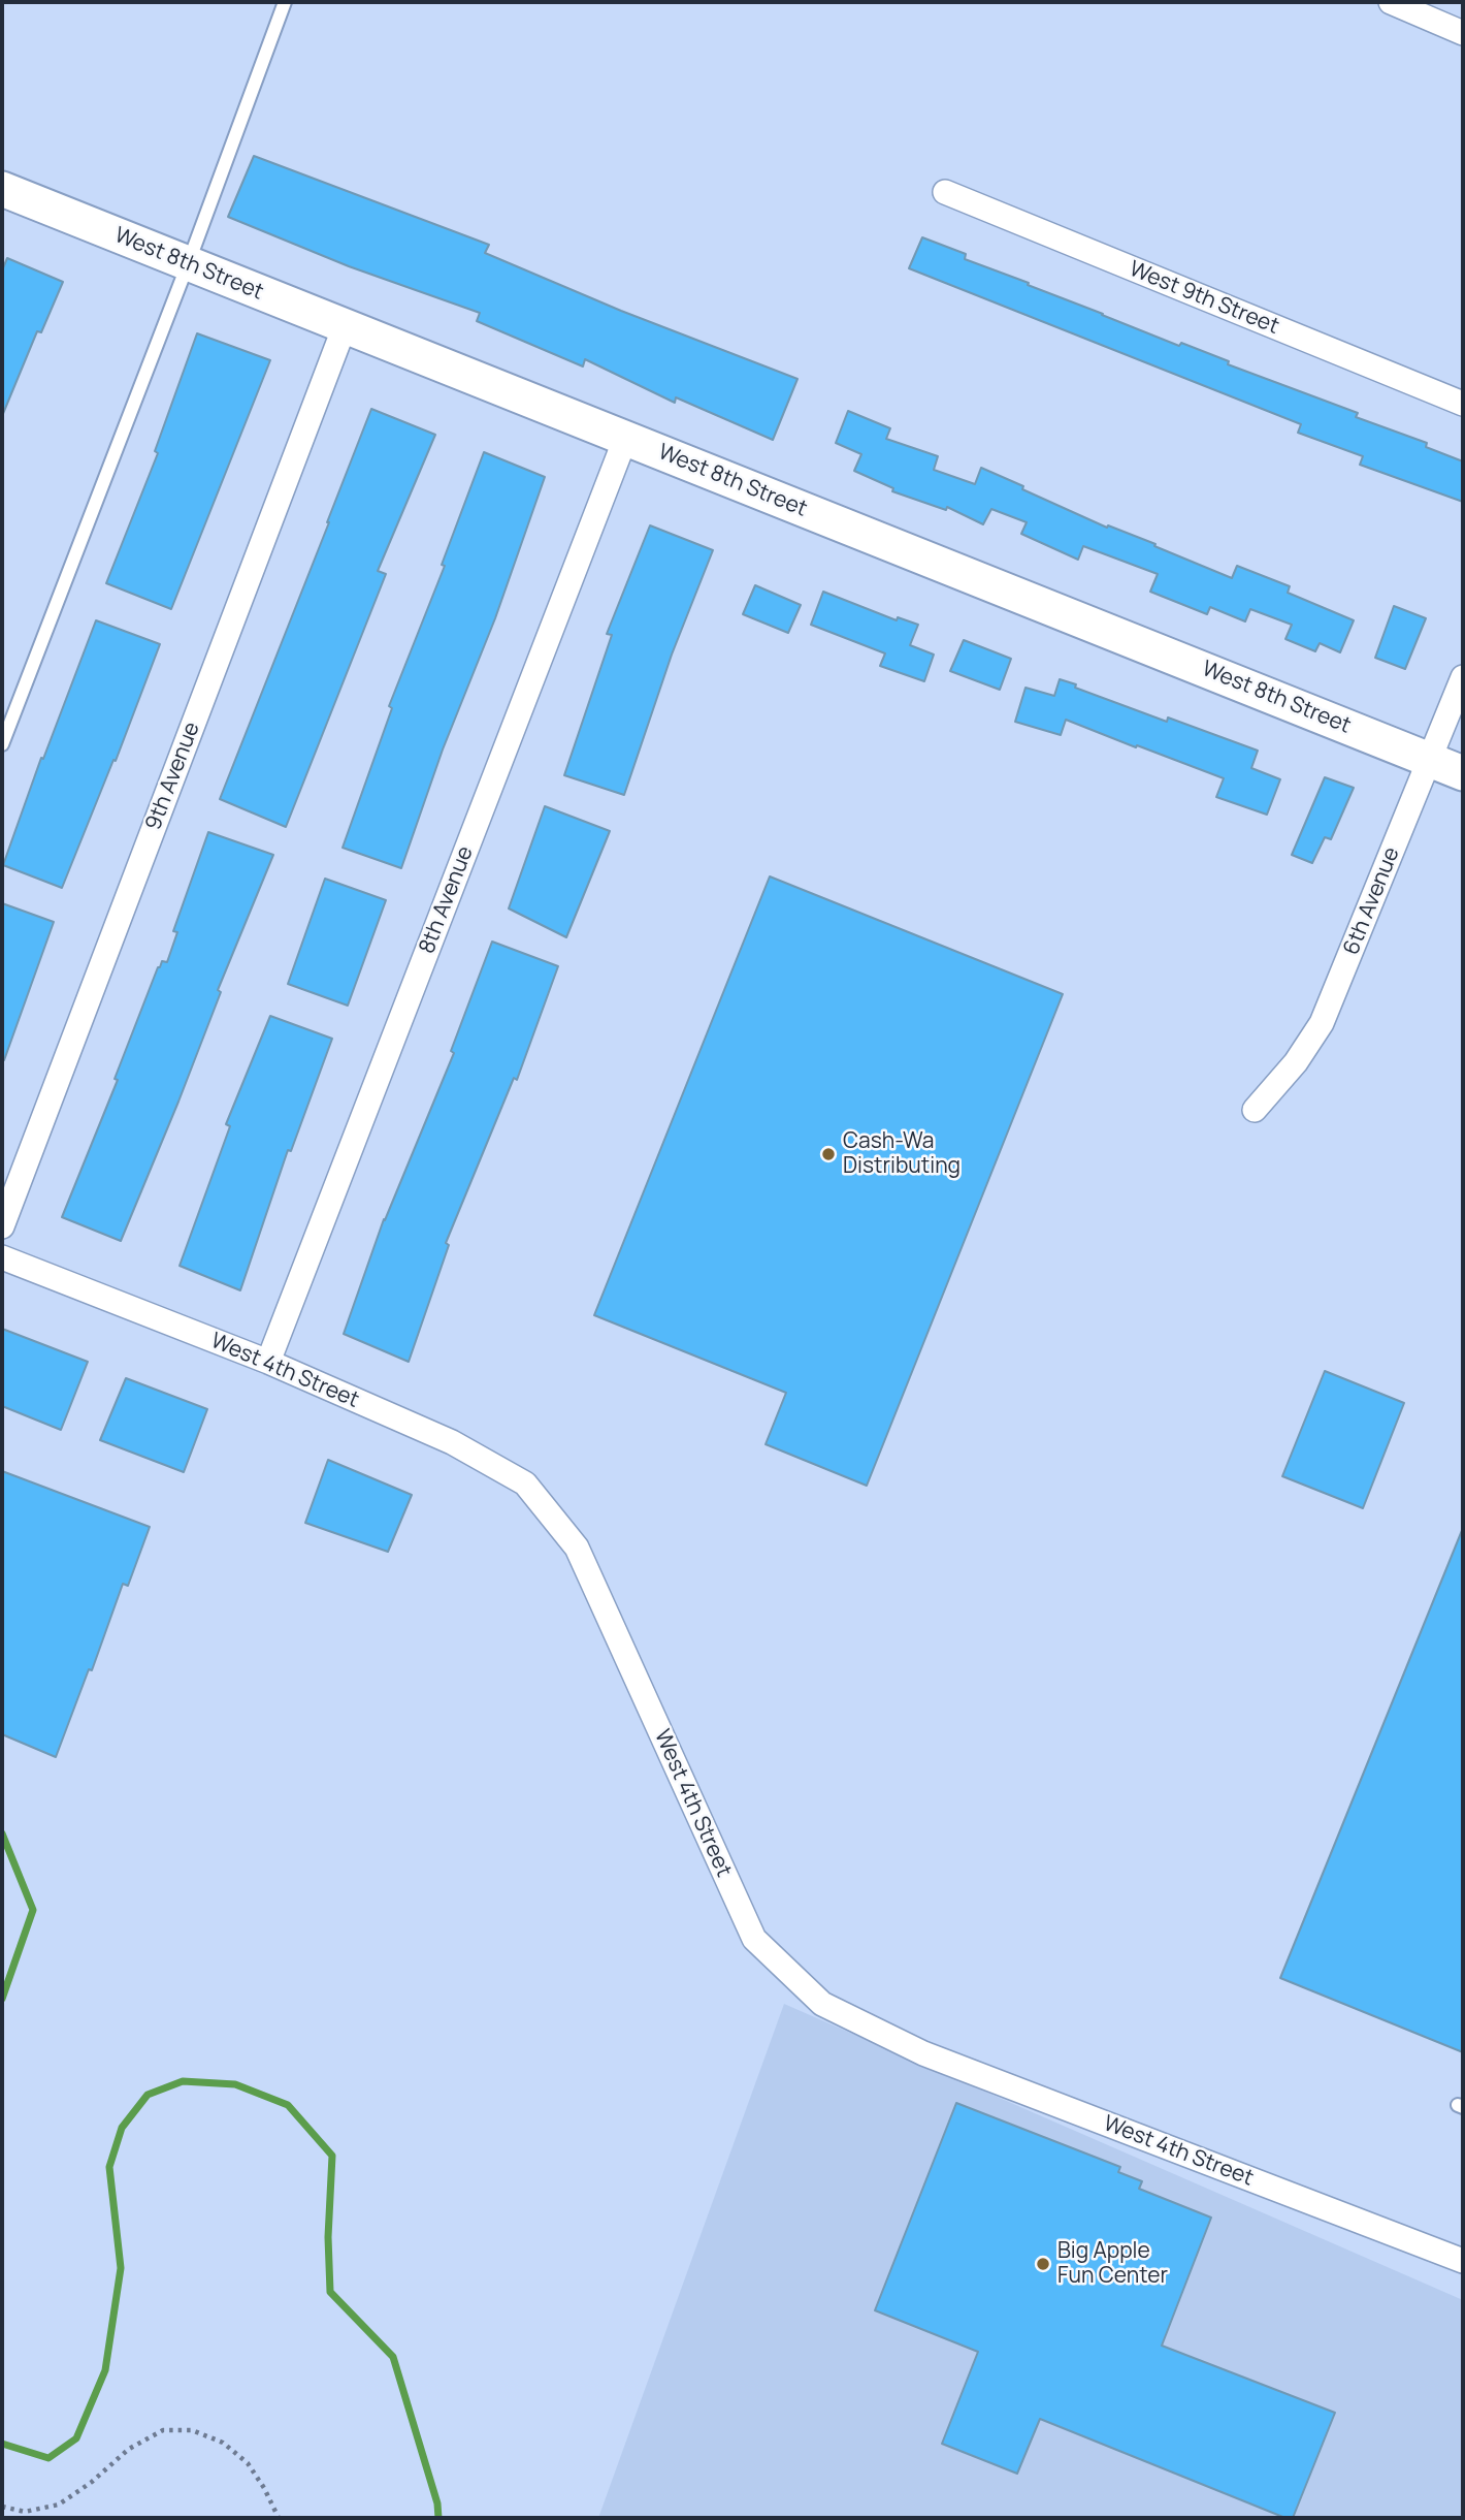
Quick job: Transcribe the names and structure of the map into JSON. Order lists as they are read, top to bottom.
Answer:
{
  "streets": {
    "street": [
      "West 8th Street",
      "West 9th Street",
      "9th Avenue",
      "8th Avenue",
      "6th Avenue",
      "West 4th Street"
    ]
  },
  "crossings": [
    ["West 8th Street", "9th Avenue"],
    ["West 8th Street", "8th Avenue"],
    ["West 8th Street", "6th Avenue"],
    ["8th Avenue", "West 4th Street"]
  ],
  "places": ["Cash-Wa Distributing", "Big Apple Fun Center"]
}
